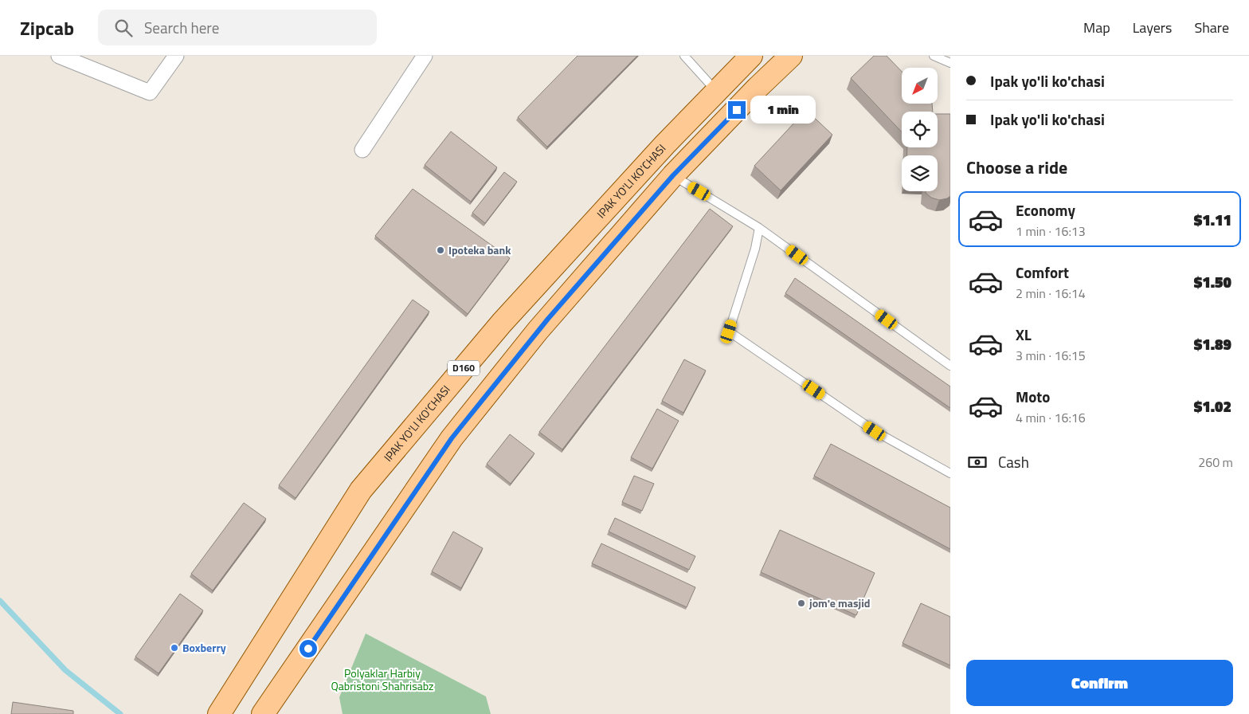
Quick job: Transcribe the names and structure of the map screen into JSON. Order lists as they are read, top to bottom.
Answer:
{
  "streets": {
    "main road": ["IPAK YO'LI KO'CHASI", "D160"]
  },
  "parks": ["Polyaklar Harbiy Qabristoni Shahrisabz"],
  "places": ["Ipoteka bank", "jom'e masjid", "Boxberry"],
  "north": "bottom left",
  "page": {
    "header": "Zipcab",
    "search": "Search here",
    "nav": ["Map", "Layers", "Share"],
    "banner": ["Ipak yo'li ko'chasi", "Ipak yo'li ko'chasi"],
    "bubble": "1 min",
    "heading": "Choose a ride",
    "list": [
      {
        "name": "Economy",
        "note": "1 min · 16:13",
        "value": "$1.11"
      },
      {
        "name": "Comfort",
        "note": "2 min · 16:14",
        "value": "$1.50"
      },
      {
        "name": "XL",
        "note": "3 min · 16:15",
        "value": "$1.89"
      },
      {
        "name": "Moto",
        "note": "4 min · 16:16",
        "value": "$1.02"
      }
    ],
    "pay": ["Cash", "260 m"],
    "buttons": "Confirm"
  }
}
